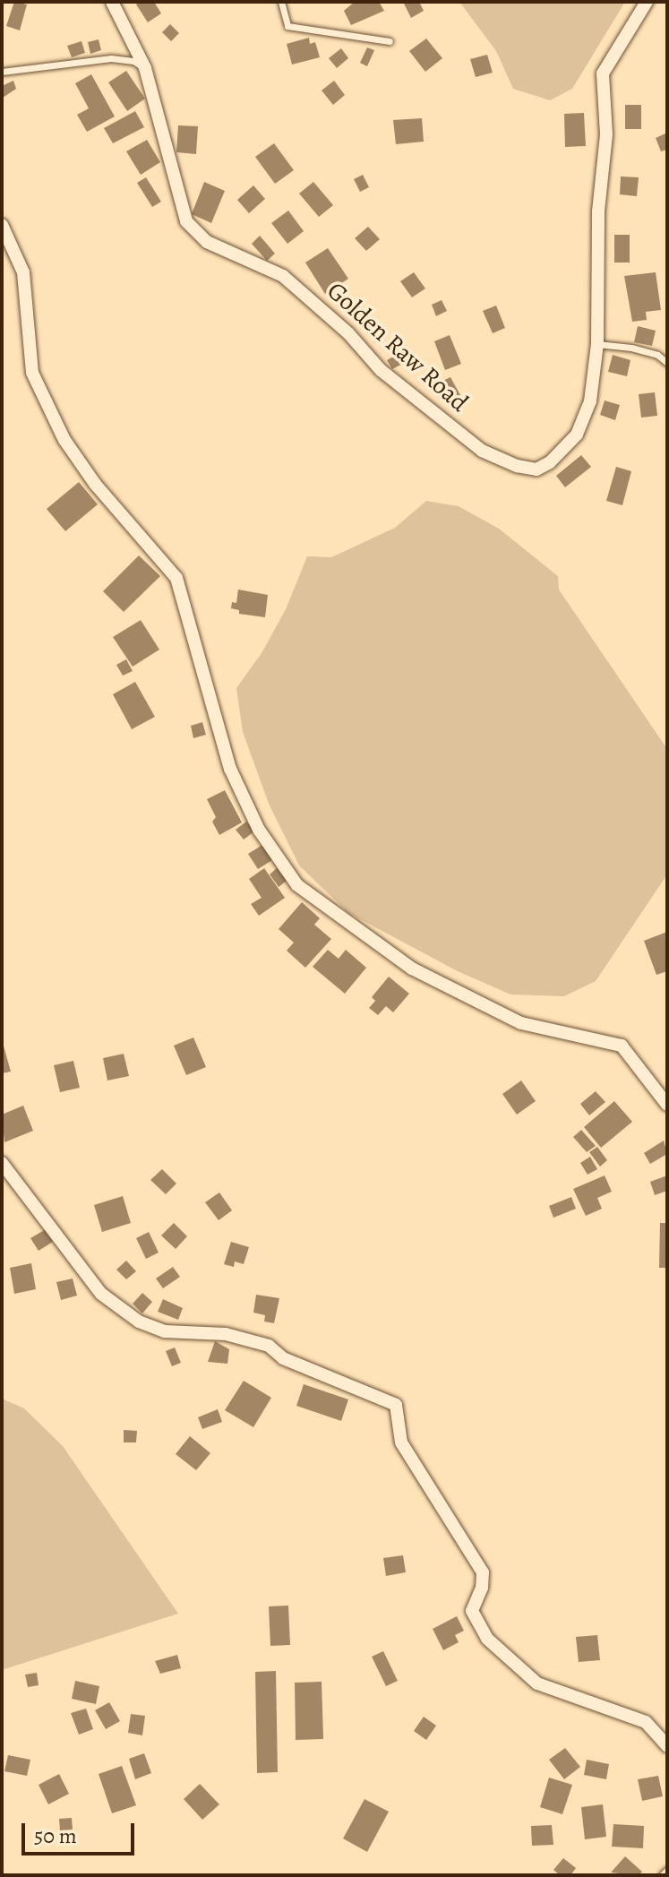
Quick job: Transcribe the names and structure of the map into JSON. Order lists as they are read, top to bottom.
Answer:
{
  "streets": {
    "street": ["Golden Raw Road"]
  },
  "scale_bar": "50 m"
}
